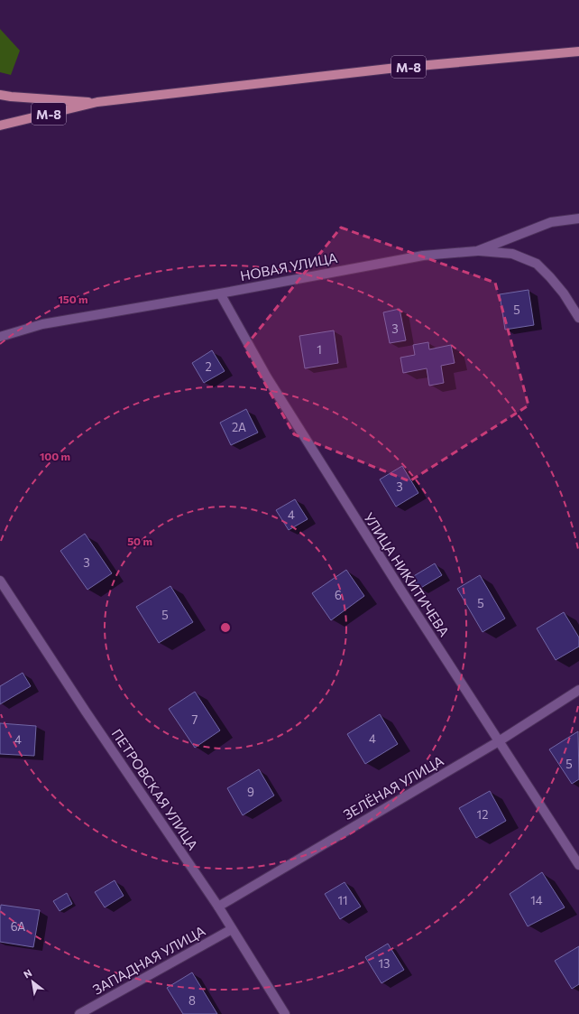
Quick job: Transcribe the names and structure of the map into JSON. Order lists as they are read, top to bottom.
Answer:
{
  "streets": {
    "main road": ["М-8"],
    "street": [
      "НОВАЯ УЛИЦА",
      "УЛИЦА НИКИТИЧЕВА",
      "ЗЕЛЁНАЯ УЛИЦА",
      "ПЕТРОВСКАЯ УЛИЦА",
      "ЗАПАДНАЯ УЛИЦА"
    ]
  },
  "crossings": [
    ["НОВАЯ УЛИЦА", "УЛИЦА НИКИТИЧЕВА"],
    ["УЛИЦА НИКИТИЧЕВА", "ЗЕЛЁНАЯ УЛИЦА"],
    ["ЗЕЛЁНАЯ УЛИЦА", "ПЕТРОВСКАЯ УЛИЦА"],
    ["ПЕТРОВСКАЯ УЛИЦА", "ЗАПАДНАЯ УЛИЦА"]
  ],
  "house_numbers": [
    "5",
    "3",
    "1",
    "2",
    "2А",
    "3",
    "4",
    "3",
    "6",
    "5",
    "5",
    "7",
    "4",
    "4",
    "5",
    "9",
    "12",
    "11",
    "14",
    "6А",
    "13",
    "8"
  ],
  "north": "top left",
  "rings": ["150 m", "100 m", "50 m"]
}
